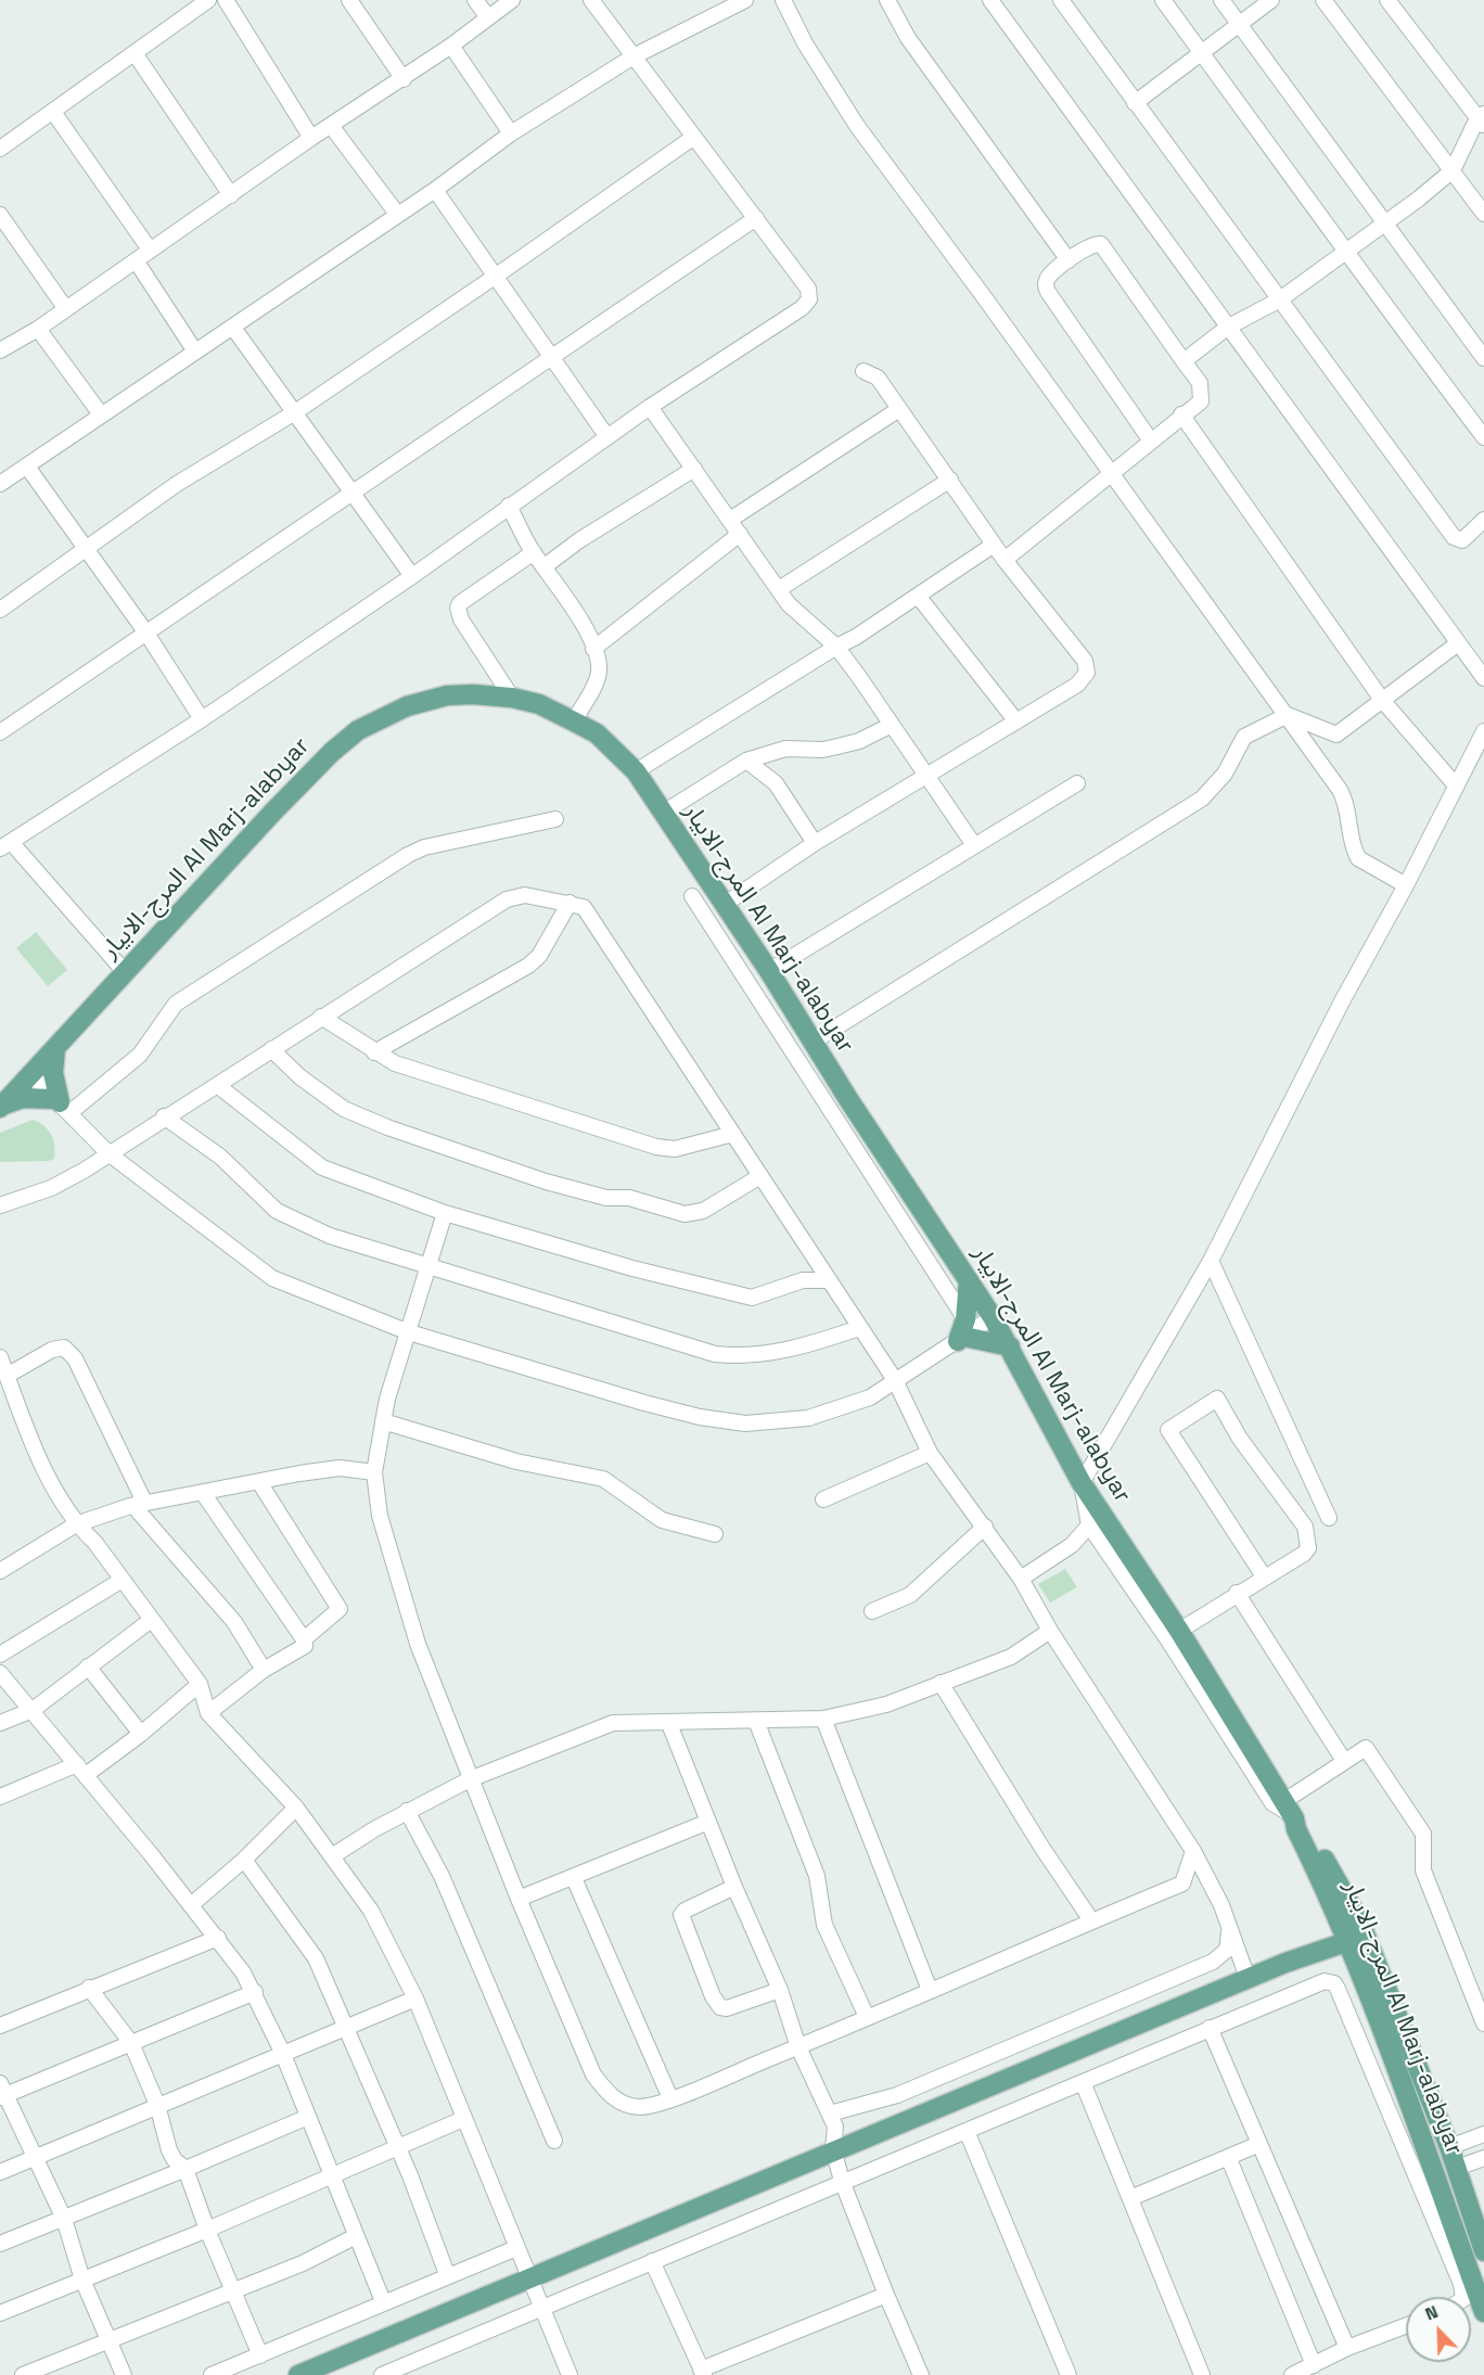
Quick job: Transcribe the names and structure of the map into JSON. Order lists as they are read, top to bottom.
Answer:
{
  "streets": {
    "main road": ["المرج-الابيار Al Marj-alabyar"]
  },
  "north": "top left"
}
